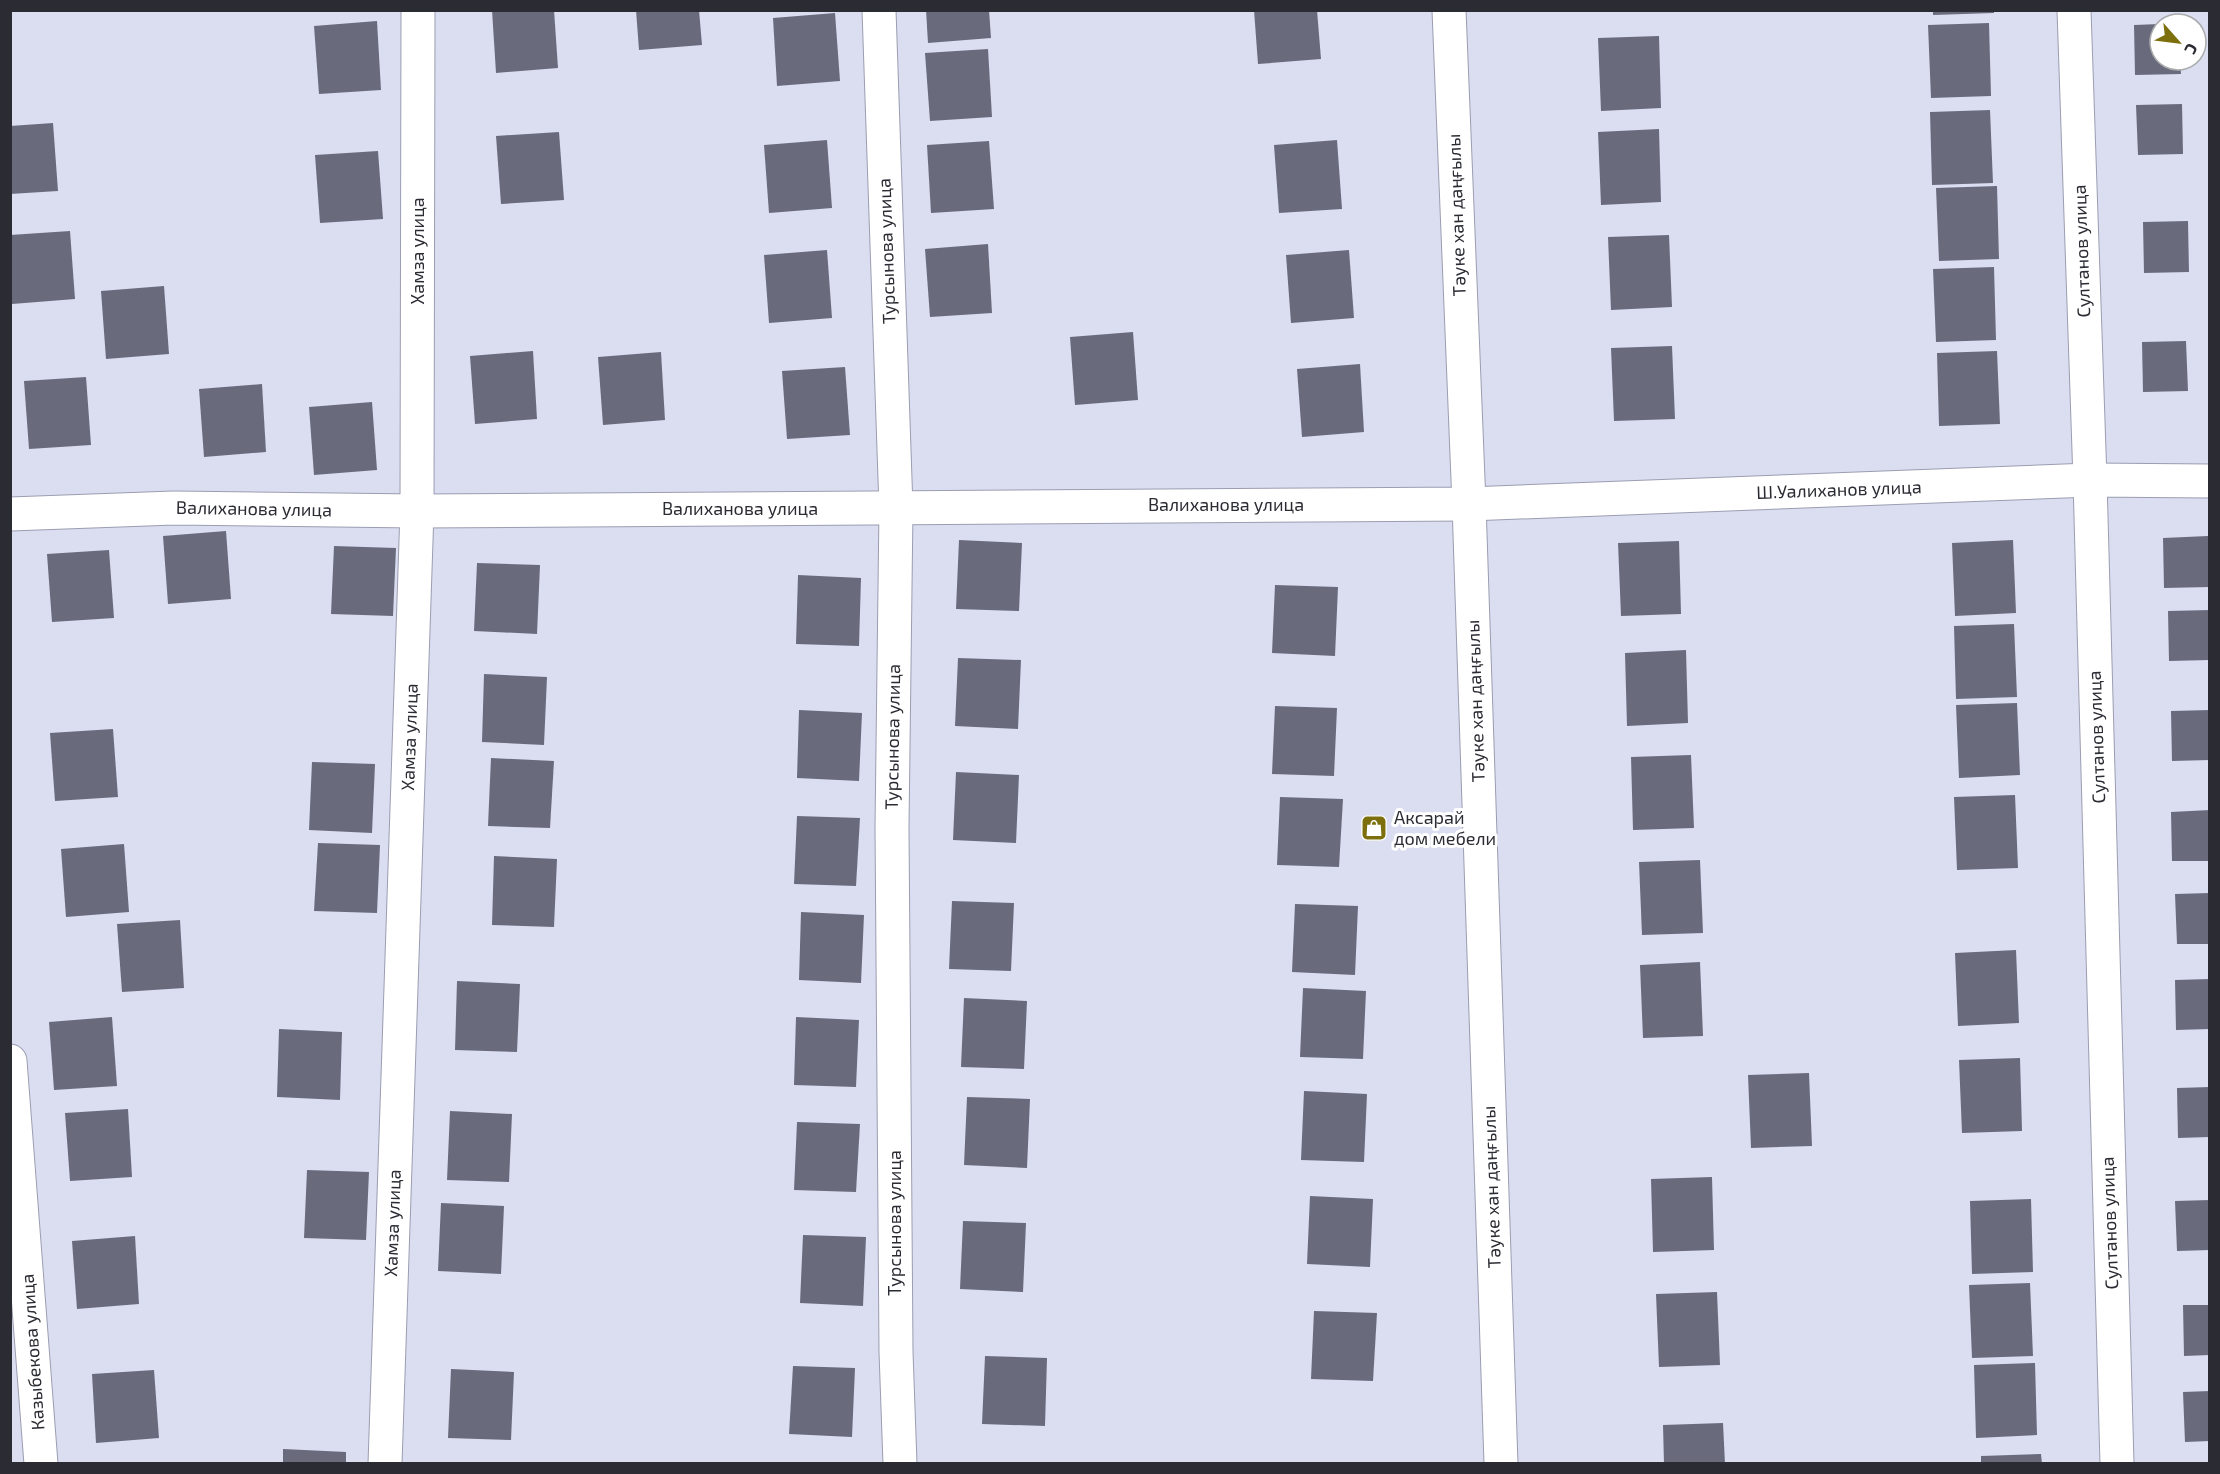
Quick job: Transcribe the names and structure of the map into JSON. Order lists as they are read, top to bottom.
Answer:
{
  "streets": {
    "street": [
      "Тәуке хан даңғылы",
      "Хамза улица",
      "Турсынова улица",
      "Султанов улица",
      "Ш.Уалиханов улица",
      "Валиханова улица",
      "Казыбекова улица"
    ]
  },
  "crossings": [
    ["Тәуке хан даңғылы", "Ш.Уалиханов улица"],
    ["Тәуке хан даңғылы", "Валиханова улица"],
    ["Хамза улица", "Валиханова улица"],
    ["Турсынова улица", "Валиханова улица"],
    ["Султанов улица", "Ш.Уалиханов улица"],
    ["Ш.Уалиханов улица", "Валиханова улица"]
  ],
  "places": {
    "shop": ["Аксарай дом мебели"]
  },
  "north": "bottom right"
}
